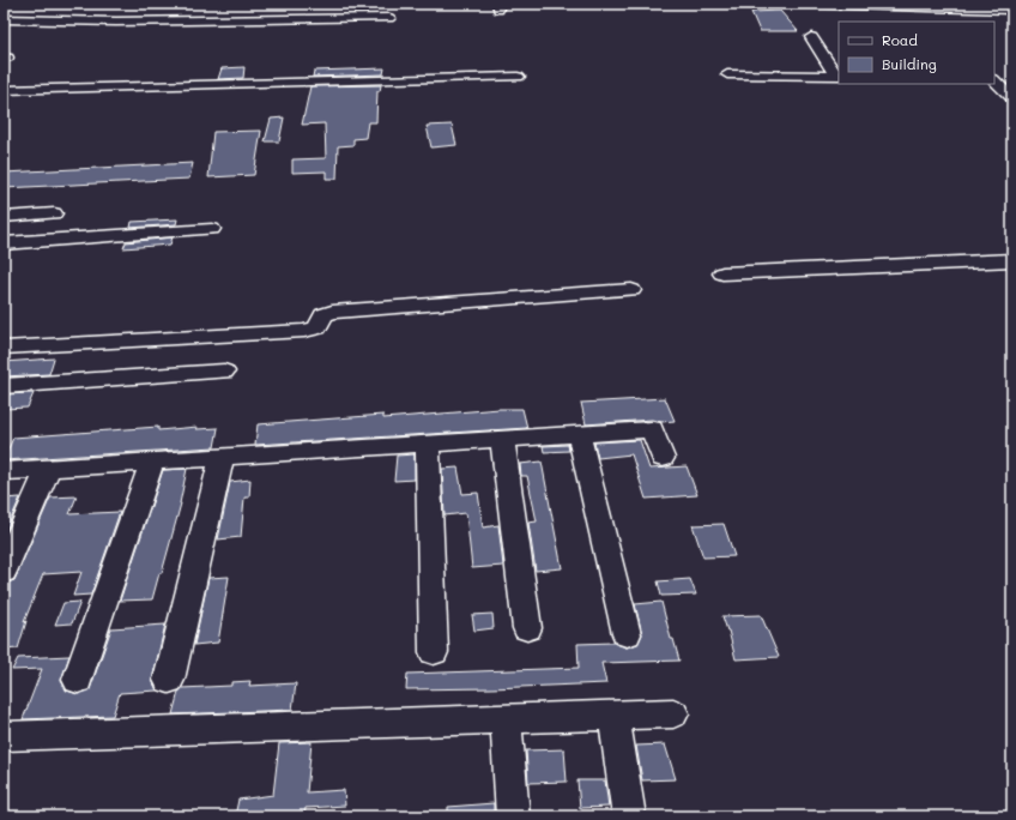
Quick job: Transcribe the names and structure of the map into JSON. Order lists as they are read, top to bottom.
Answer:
{
  "legend": ["Road", "Building"]
}
